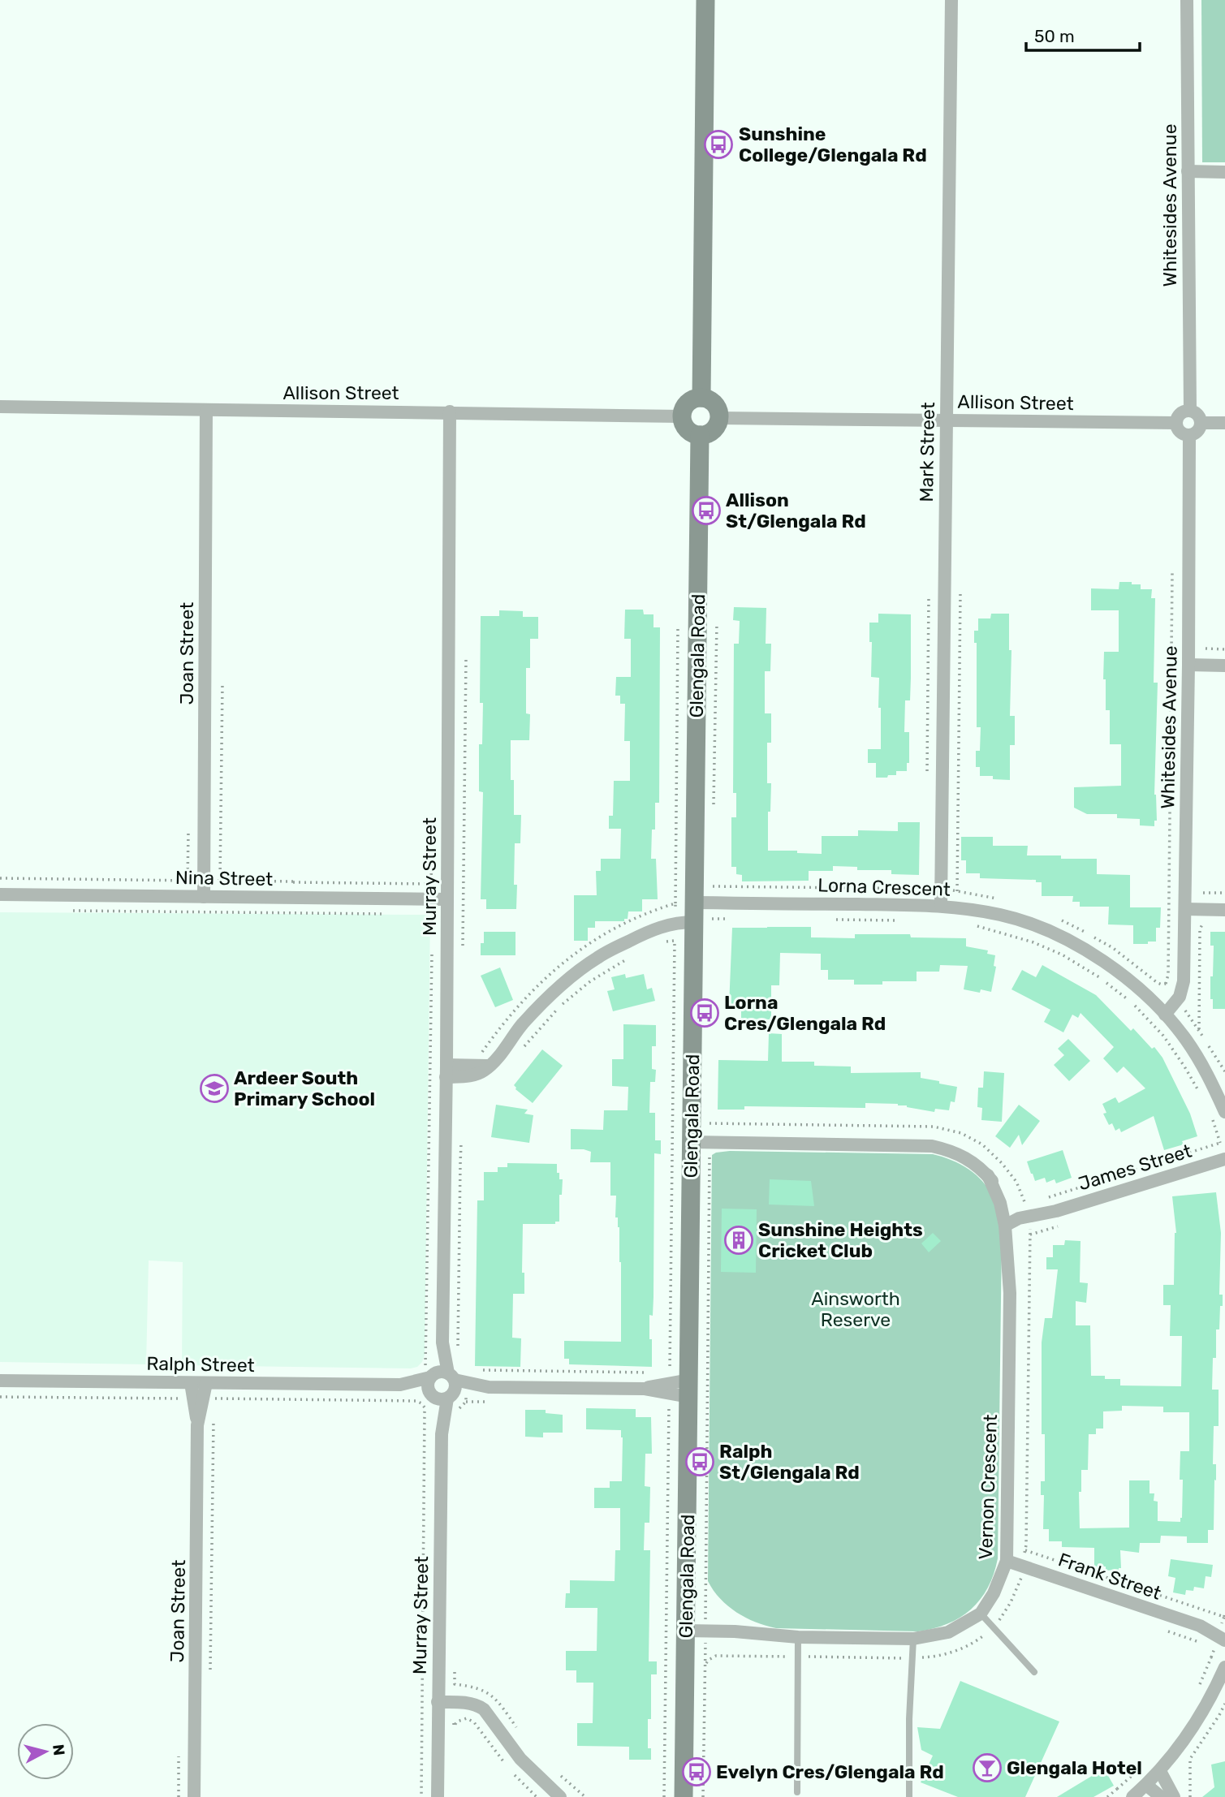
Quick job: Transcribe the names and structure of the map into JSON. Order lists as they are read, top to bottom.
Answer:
{
  "streets": {
    "street": [
      "Whitesides Avenue",
      "Allison Street",
      "Mark Street",
      "Joan Street",
      "Glengala Road",
      "Murray Street",
      "Nina Street",
      "Lorna Crescent",
      "James Street",
      "Ralph Street",
      "Vernon Crescent",
      "Frank Street"
    ]
  },
  "crossings": [
    ["Whitesides Avenue", "Allison Street"],
    ["Whitesides Avenue", "Lorna Crescent"],
    ["Allison Street", "Mark Street"],
    ["Allison Street", "Joan Street"],
    ["Allison Street", "Glengala Road"],
    ["Allison Street", "Murray Street"],
    ["Mark Street", "Lorna Crescent"],
    ["Joan Street", "Nina Street"],
    ["Joan Street", "Ralph Street"],
    ["Glengala Road", "Lorna Crescent"],
    ["Glengala Road", "Ralph Street"],
    ["Glengala Road", "Vernon Crescent"],
    ["Murray Street", "Nina Street"],
    ["Murray Street", "Ralph Street"],
    ["James Street", "Vernon Crescent"],
    ["Vernon Crescent", "Frank Street"]
  ],
  "parks": ["Ainsworth Reserve"],
  "places": {
    "bus stop": [
      "Sunshine College/Glengala Rd",
      "Allison St/Glengala Rd",
      "Lorna Cres/Glengala Rd",
      "Ralph St/Glengala Rd",
      "Evelyn Cres/Glengala Rd"
    ],
    "school or university": ["Ardeer South Primary School"],
    "building": ["Sunshine Heights Cricket Club"],
    "bar": ["Glengala Hotel"]
  },
  "scale_bar": "50 m",
  "north": "right"
}
